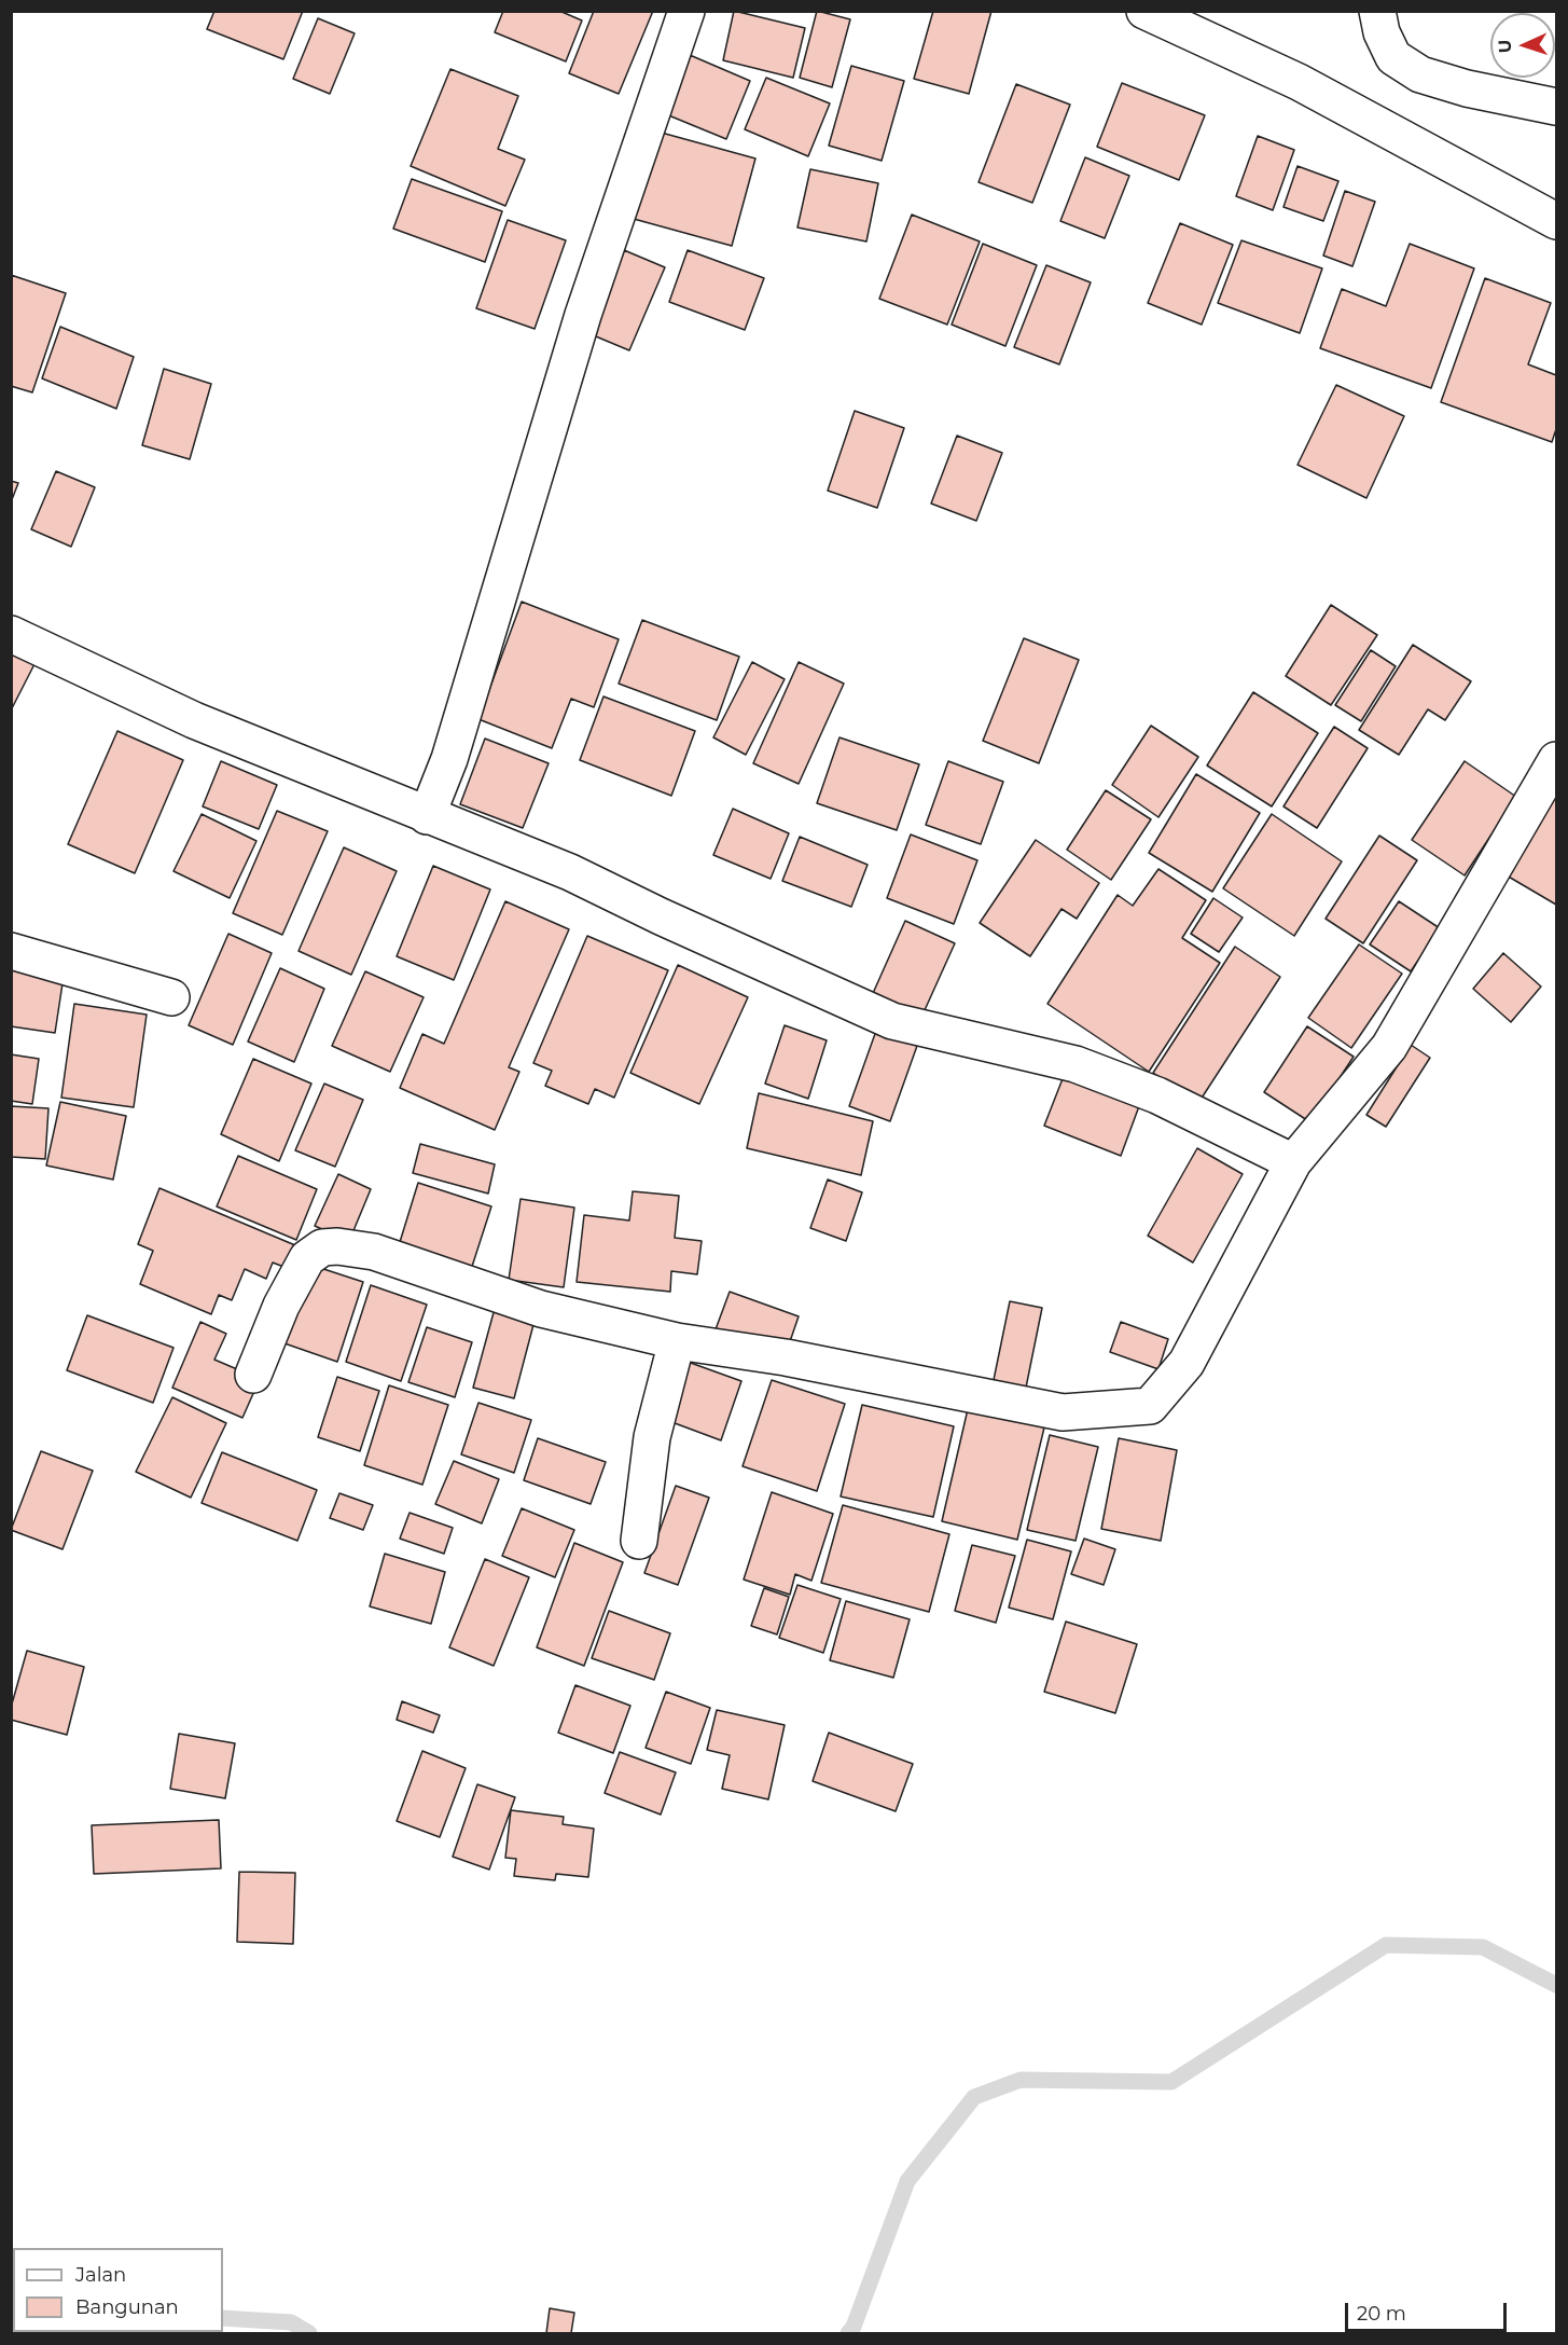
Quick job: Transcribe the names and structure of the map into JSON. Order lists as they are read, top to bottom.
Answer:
{
  "legend": ["Jalan", "Bangunan"],
  "scale_bar": "20 m",
  "north": "left"
}
